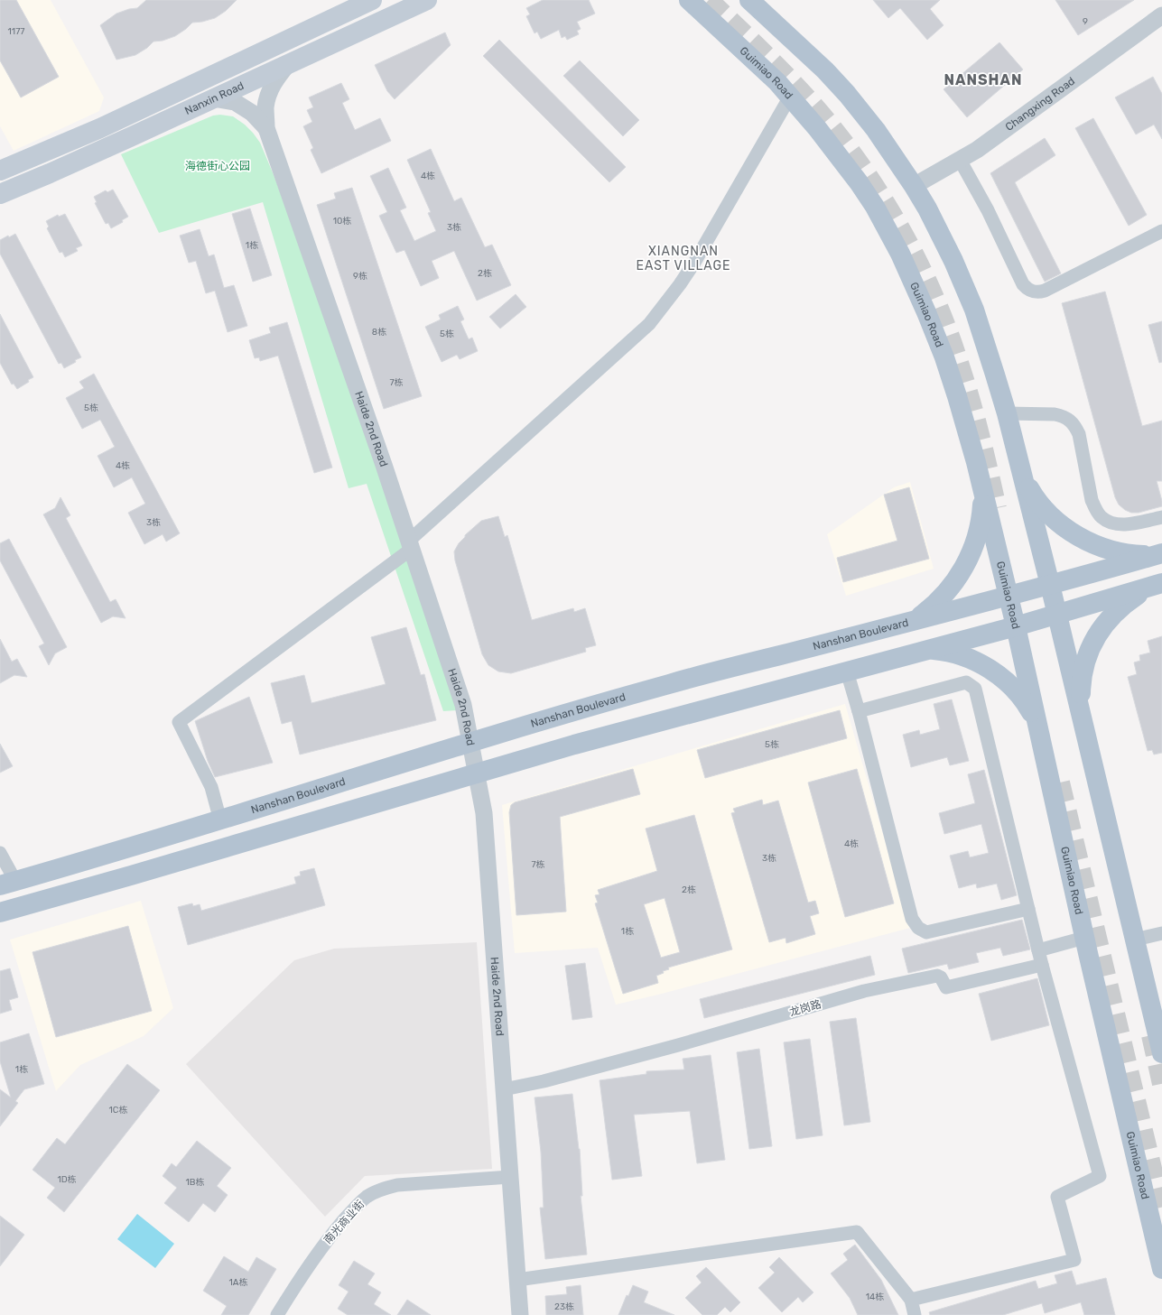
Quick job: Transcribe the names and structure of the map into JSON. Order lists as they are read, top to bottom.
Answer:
{
  "streets": {
    "main road": ["Guimiao Road", "Nanxin Road", "Nanshan Boulevard"],
    "street": [
      "Changxing Road",
      "Haide 2nd Road",
      "龙岗路",
      "南光商业街"
    ]
  },
  "crossings": [
    ["Guimiao Road", "Nanshan Boulevard"],
    ["Nanxin Road", "Haide 2nd Road"],
    ["Haide 2nd Road", "Nanshan Boulevard"],
    ["Haide 2nd Road", "龙岗路"],
    ["Haide 2nd Road", "南光商业街"]
  ],
  "districts": ["NANSHAN", "XIANGNAN EAST VILLAGE"],
  "parks": ["海德街心公园"],
  "house_numbers": [
    "9",
    "1177",
    "4栋",
    "10栋",
    "3栋",
    "1栋",
    "2栋",
    "9栋",
    "8栋",
    "5栋",
    "7栋",
    "5栋",
    "4栋",
    "3栋",
    "5栋",
    "4栋",
    "3栋",
    "7栋",
    "2栋",
    "1栋",
    "1栋",
    "1C栋",
    "1D栋",
    "1B栋",
    "1A栋",
    "14栋",
    "23栋"
  ]
}
